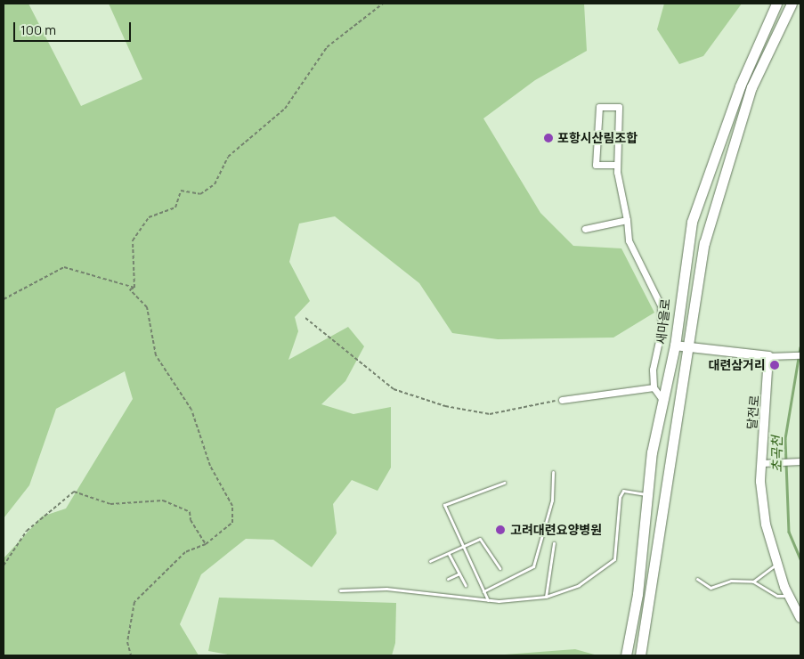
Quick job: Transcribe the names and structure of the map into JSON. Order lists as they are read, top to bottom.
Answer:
{
  "streets": {
    "main road": ["새마을로"],
    "street": ["달전로"]
  },
  "water": ["초곡천"],
  "places": ["포항시산림조합", "대련삼거리", "고려대련요양병원"],
  "scale_bar": "100 m"
}
